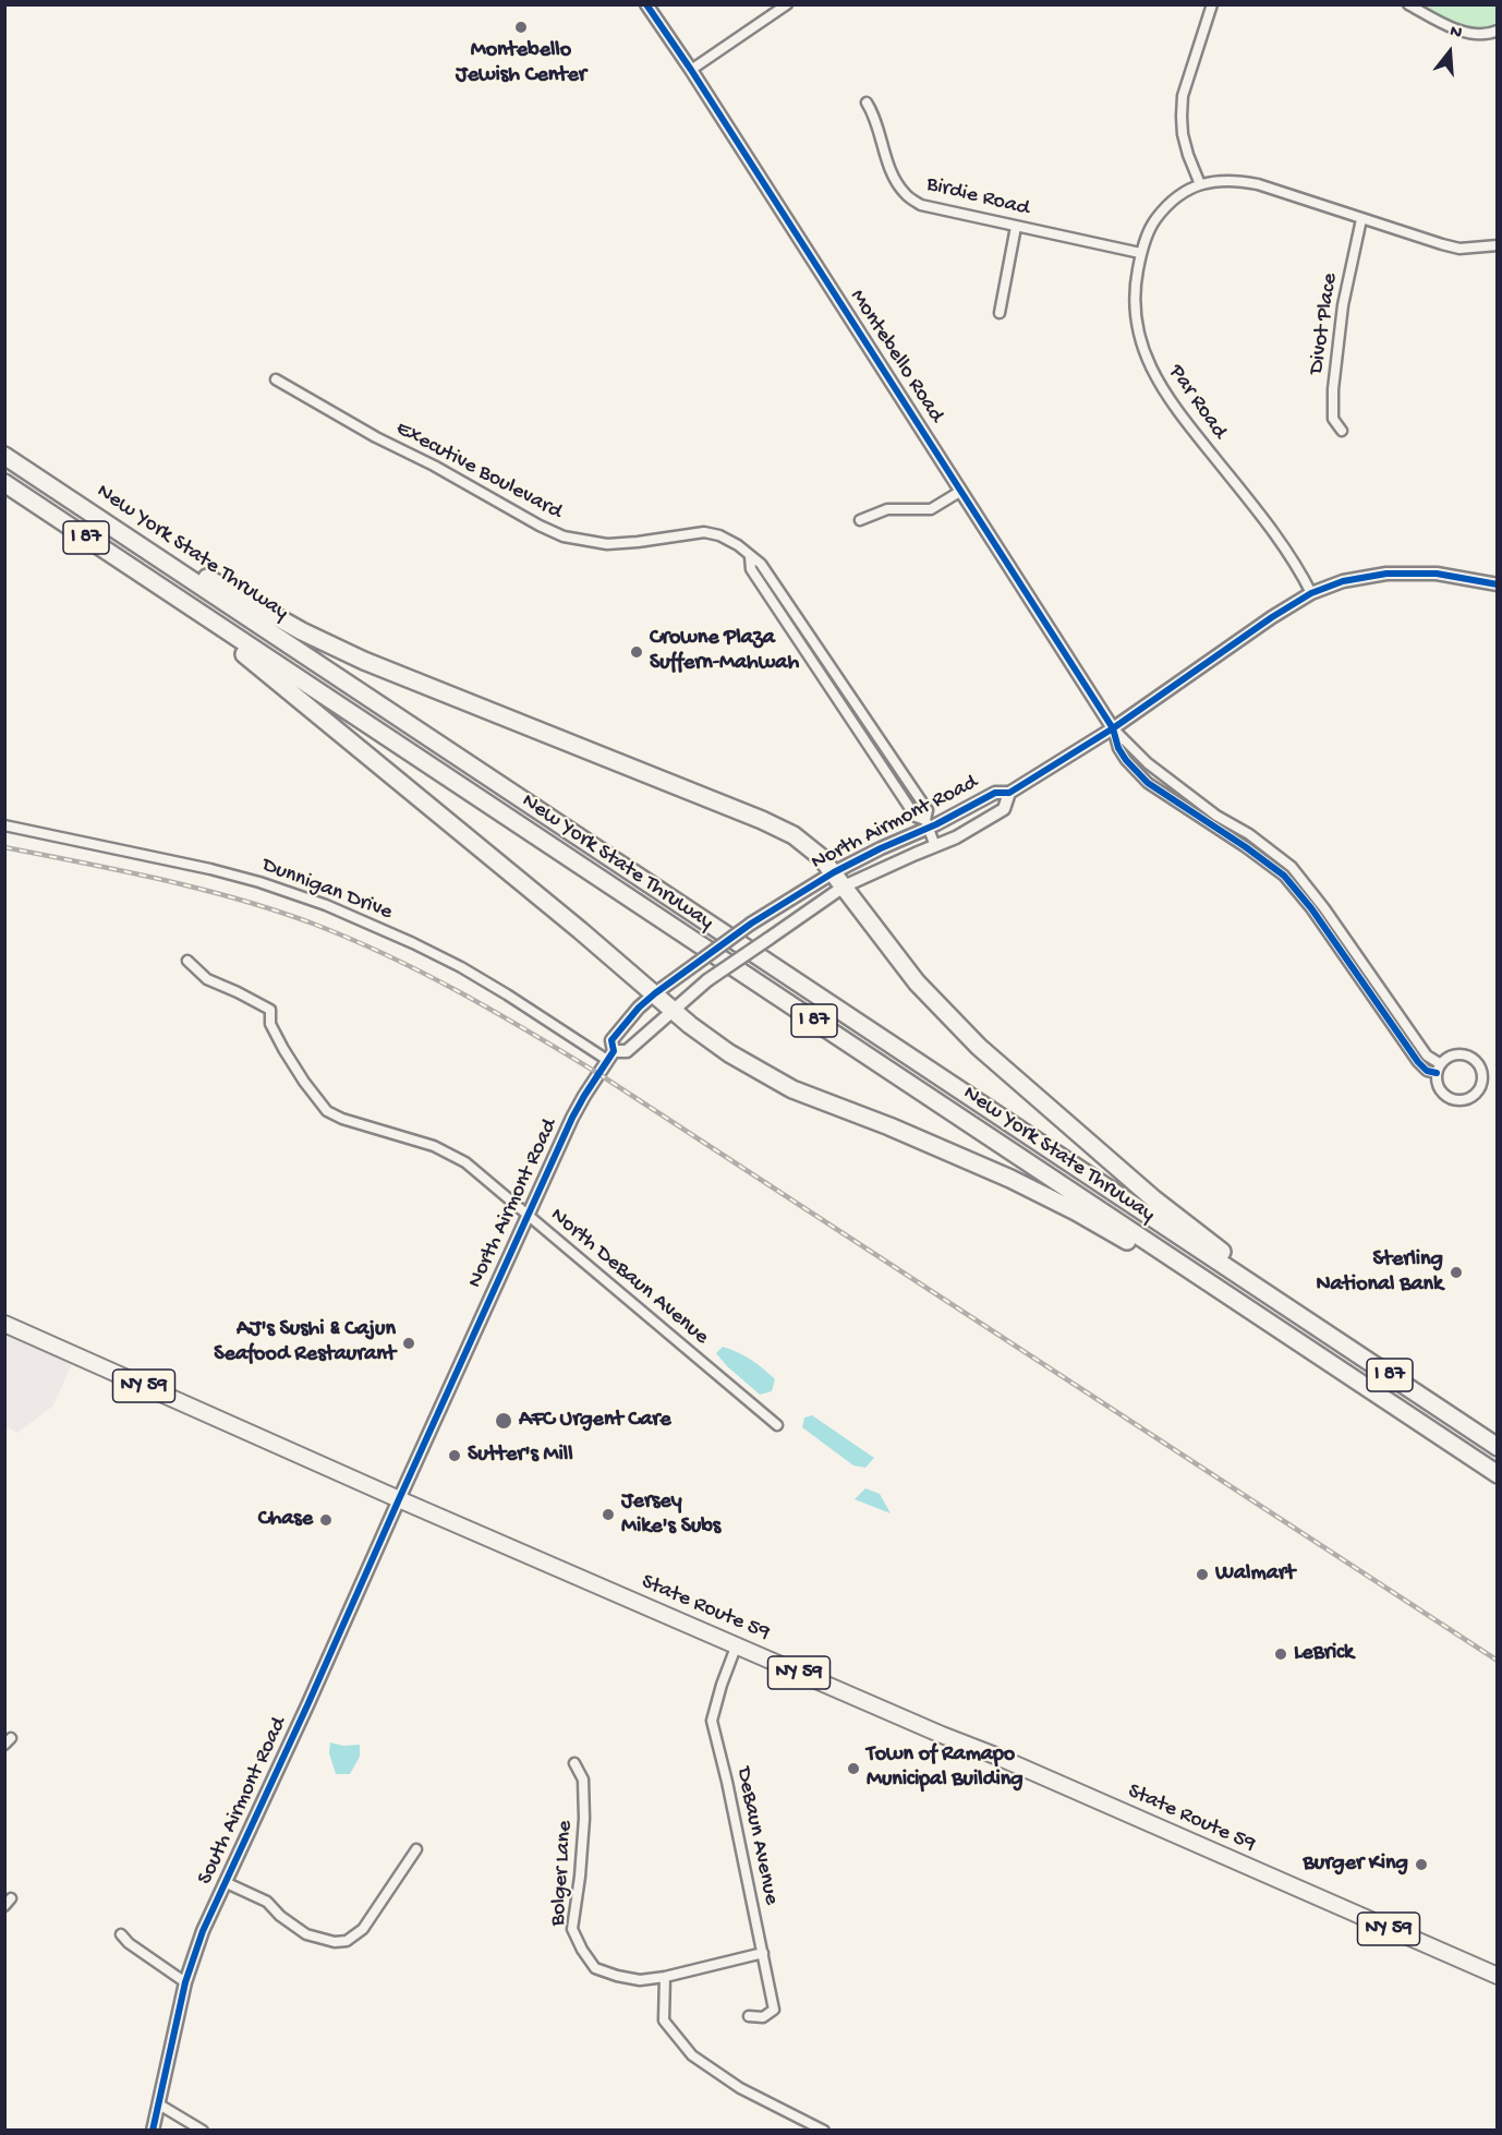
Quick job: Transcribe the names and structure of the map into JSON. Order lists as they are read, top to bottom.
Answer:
{
  "streets": {
    "highway": ["I 87", "New York State Thruway"],
    "main road": ["NY 59", "State Route 59"],
    "street": [
      "Birdie Road",
      "Divot Place",
      "Montebello Road",
      "Par Road",
      "Executive Boulevard",
      "North Airmont Road",
      "Dunnigan Drive",
      "North DeBaun Avenue",
      "South Airmont Road",
      "DeBaun Avenue",
      "Bolger Lane"
    ]
  },
  "crossings": [
    ["Birdie Road", "Par Road"],
    ["Divot Place", "Par Road"],
    ["Montebello Road", "North Airmont Road"],
    ["Par Road", "North Airmont Road"],
    ["Executive Boulevard", "North Airmont Road"],
    ["North Airmont Road", "Dunnigan Drive"],
    ["North Airmont Road", "North DeBaun Avenue"],
    ["North Airmont Road", "State Route 59"],
    ["North Airmont Road", "South Airmont Road"],
    ["State Route 59", "South Airmont Road"],
    ["State Route 59", "DeBaun Avenue"],
    ["DeBaun Avenue", "Bolger Lane"]
  ],
  "places": [
    "Montebello Jewish Center",
    "Crowne Plaza Suffern-Mahwah",
    "Sterling National Bank",
    "AJ's Sushi & Cajun Seafood Restaurant",
    "AFC Urgent Care",
    "Sutter's Mill",
    "Jersey Mike's Subs",
    "Chase",
    "Walmart",
    "LeBrick",
    "Town of Ramapo Municipal Building",
    "Burger King"
  ],
  "north": "top"
}
